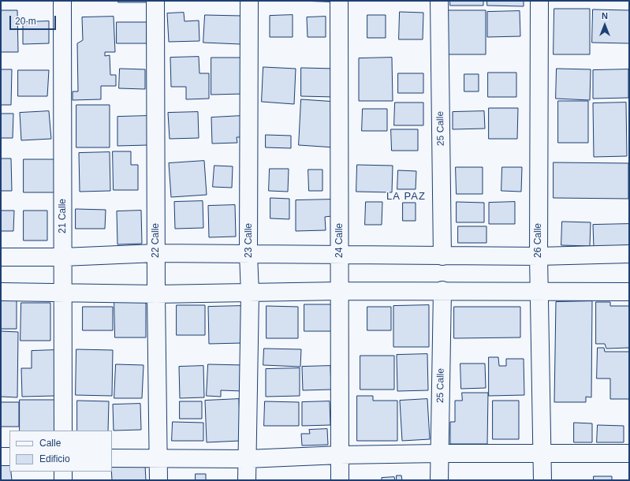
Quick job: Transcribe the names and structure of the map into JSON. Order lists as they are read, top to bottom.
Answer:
{
  "streets": {
    "street": [
      "25 Calle",
      "21 Calle",
      "22 Calle",
      "23 Calle",
      "24 Calle",
      "26 Calle"
    ]
  },
  "districts": ["LA PAZ"],
  "legend": ["Calle", "Edificio"],
  "scale_bar": "20 m",
  "north": "top"
}
